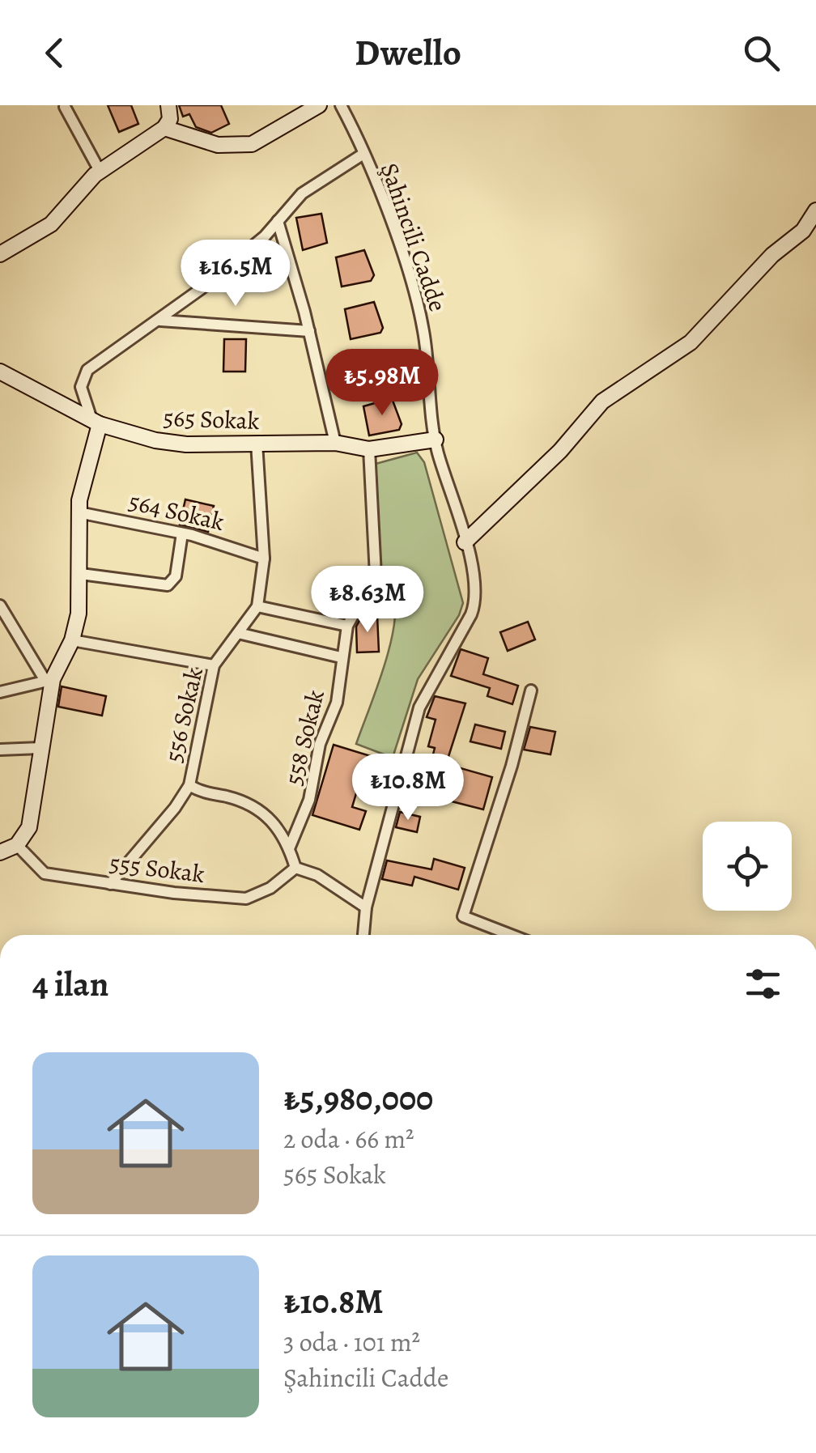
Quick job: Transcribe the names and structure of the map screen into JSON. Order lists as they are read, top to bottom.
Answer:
{
  "streets": {
    "street": [
      "Şahincili Cadde",
      "565 Sokak",
      "564 Sokak",
      "556 Sokak",
      "558 Sokak",
      "555 Sokak"
    ]
  },
  "crossings": [
    ["Şahincili Cadde", "565 Sokak"],
    ["565 Sokak", "556 Sokak"],
    ["565 Sokak", "558 Sokak"],
    ["564 Sokak", "556 Sokak"],
    ["556 Sokak", "555 Sokak"]
  ],
  "page": {
    "header": "Dwello",
    "price": [
      "₺16.5M",
      "₺5.98M",
      "₺8.63M",
      "₺10.8M"
    ],
    "heading": "4 ilan",
    "list": [
      {
        "name": "₺5,980,000",
        "note": "2 oda · 66 m² · 565 Sokak"
      },
      {
        "name": "₺10.8M",
        "note": "3 oda · 101 m² · Şahincili Cadde"
      }
    ]
  }
}
